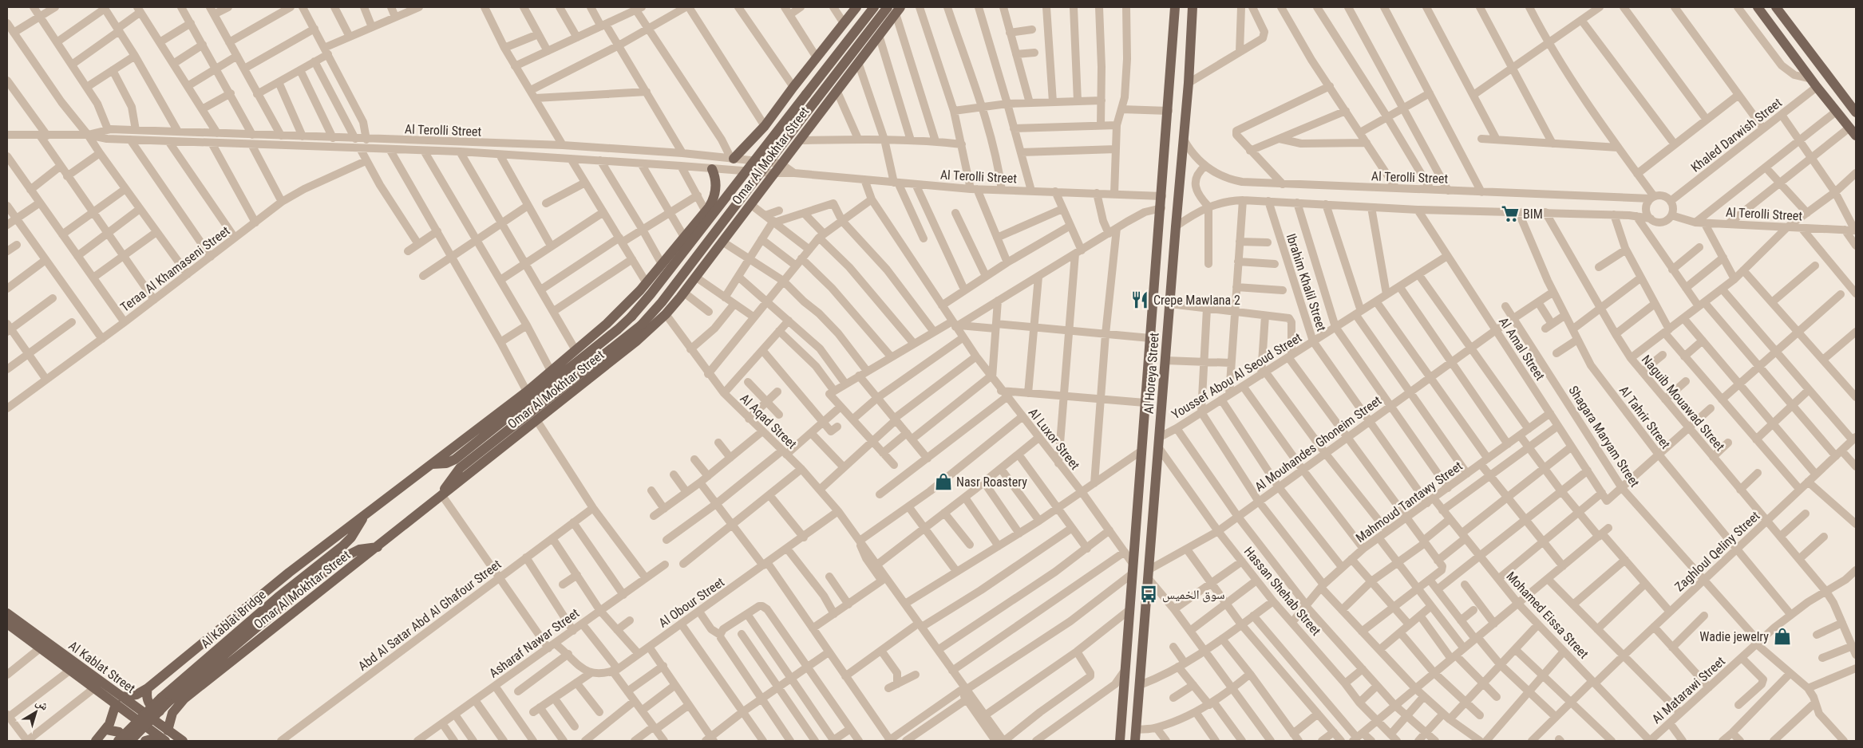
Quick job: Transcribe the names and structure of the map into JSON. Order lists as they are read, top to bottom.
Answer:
{
  "streets": {
    "main road": [
      "Omar Al Mokhtar Street",
      "Al Horeya Street",
      "Al Kablat Bridge",
      "Al Kablat Street"
    ],
    "street": [
      "Al Terolli Street",
      "Khaled Darwish Street",
      "Teraa Al Khamaseni Street",
      "Ibrahim Khalil Street",
      "Al Amal Street",
      "Youssef Abou Al Seoud Street",
      "Naguib Mouawad Street",
      "Al Tahrir Street",
      "Al Aqad Street",
      "Shagara Maryam Street",
      "Al Luxor Street",
      "Al Mouhandes Ghoneim Street",
      "Mahmoud Tantawy Street",
      "Zaghloul Qeliny Street",
      "Hassan Shehab Street",
      "Al Obour Street",
      "Abd Al Satar Abd Al Ghafour Street",
      "Mohamed Eissa Street",
      "Asharaf Nawar Street",
      "Al Matarawi Street"
    ]
  },
  "crossings": [
    ["Al Terolli Street", "Khaled Darwish Street"],
    ["Al Terolli Street", "Omar Al Mokhtar Street"],
    ["Al Terolli Street", "Al Horeya Street"],
    ["Al Terolli Street", "Al Luxor Street"],
    ["Omar Al Mokhtar Street", "Al Aqad Street"],
    ["Omar Al Mokhtar Street", "Al Kablat Bridge"],
    ["Omar Al Mokhtar Street", "Al Kablat Street"],
    ["Ibrahim Khalil Street", "Youssef Abou Al Seoud Street"],
    ["Ibrahim Khalil Street", "Al Mouhandes Ghoneim Street"],
    ["Ibrahim Khalil Street", "Mahmoud Tantawy Street"],
    ["Ibrahim Khalil Street", "Mohamed Eissa Street"],
    ["Al Amal Street", "Youssef Abou Al Seoud Street"],
    ["Al Amal Street", "Shagara Maryam Street"],
    ["Al Amal Street", "Al Mouhandes Ghoneim Street"],
    ["Al Amal Street", "Mahmoud Tantawy Street"],
    ["Al Horeya Street", "Youssef Abou Al Seoud Street"],
    ["Al Horeya Street", "Al Luxor Street"],
    ["Al Horeya Street", "Al Mouhandes Ghoneim Street"],
    ["Al Horeya Street", "Hassan Shehab Street"],
    ["Naguib Mouawad Street", "Zaghloul Qeliny Street"],
    ["Naguib Mouawad Street", "Al Matarawi Street"],
    ["Al Tahrir Street", "Al Mouhandes Ghoneim Street"],
    ["Al Tahrir Street", "Zaghloul Qeliny Street"],
    ["Al Tahrir Street", "Al Matarawi Street"],
    ["Al Aqad Street", "Al Obour Street"],
    ["Shagara Maryam Street", "Al Mouhandes Ghoneim Street"],
    ["Shagara Maryam Street", "Zaghloul Qeliny Street"],
    ["Shagara Maryam Street", "Al Matarawi Street"],
    ["Al Mouhandes Ghoneim Street", "Hassan Shehab Street"],
    ["Mahmoud Tantawy Street", "Hassan Shehab Street"],
    ["Mahmoud Tantawy Street", "Mohamed Eissa Street"],
    ["Zaghloul Qeliny Street", "Mohamed Eissa Street"],
    ["Mohamed Eissa Street", "Al Matarawi Street"]
  ],
  "places": {
    "supermarket": ["BIM"],
    "restaurant": ["Crepe Mawlana 2"],
    "shop": ["Nasr Roastery", "Wadie jewelry"],
    "bus stop": ["سوق الخميس"]
  },
  "north": "top right"
}
